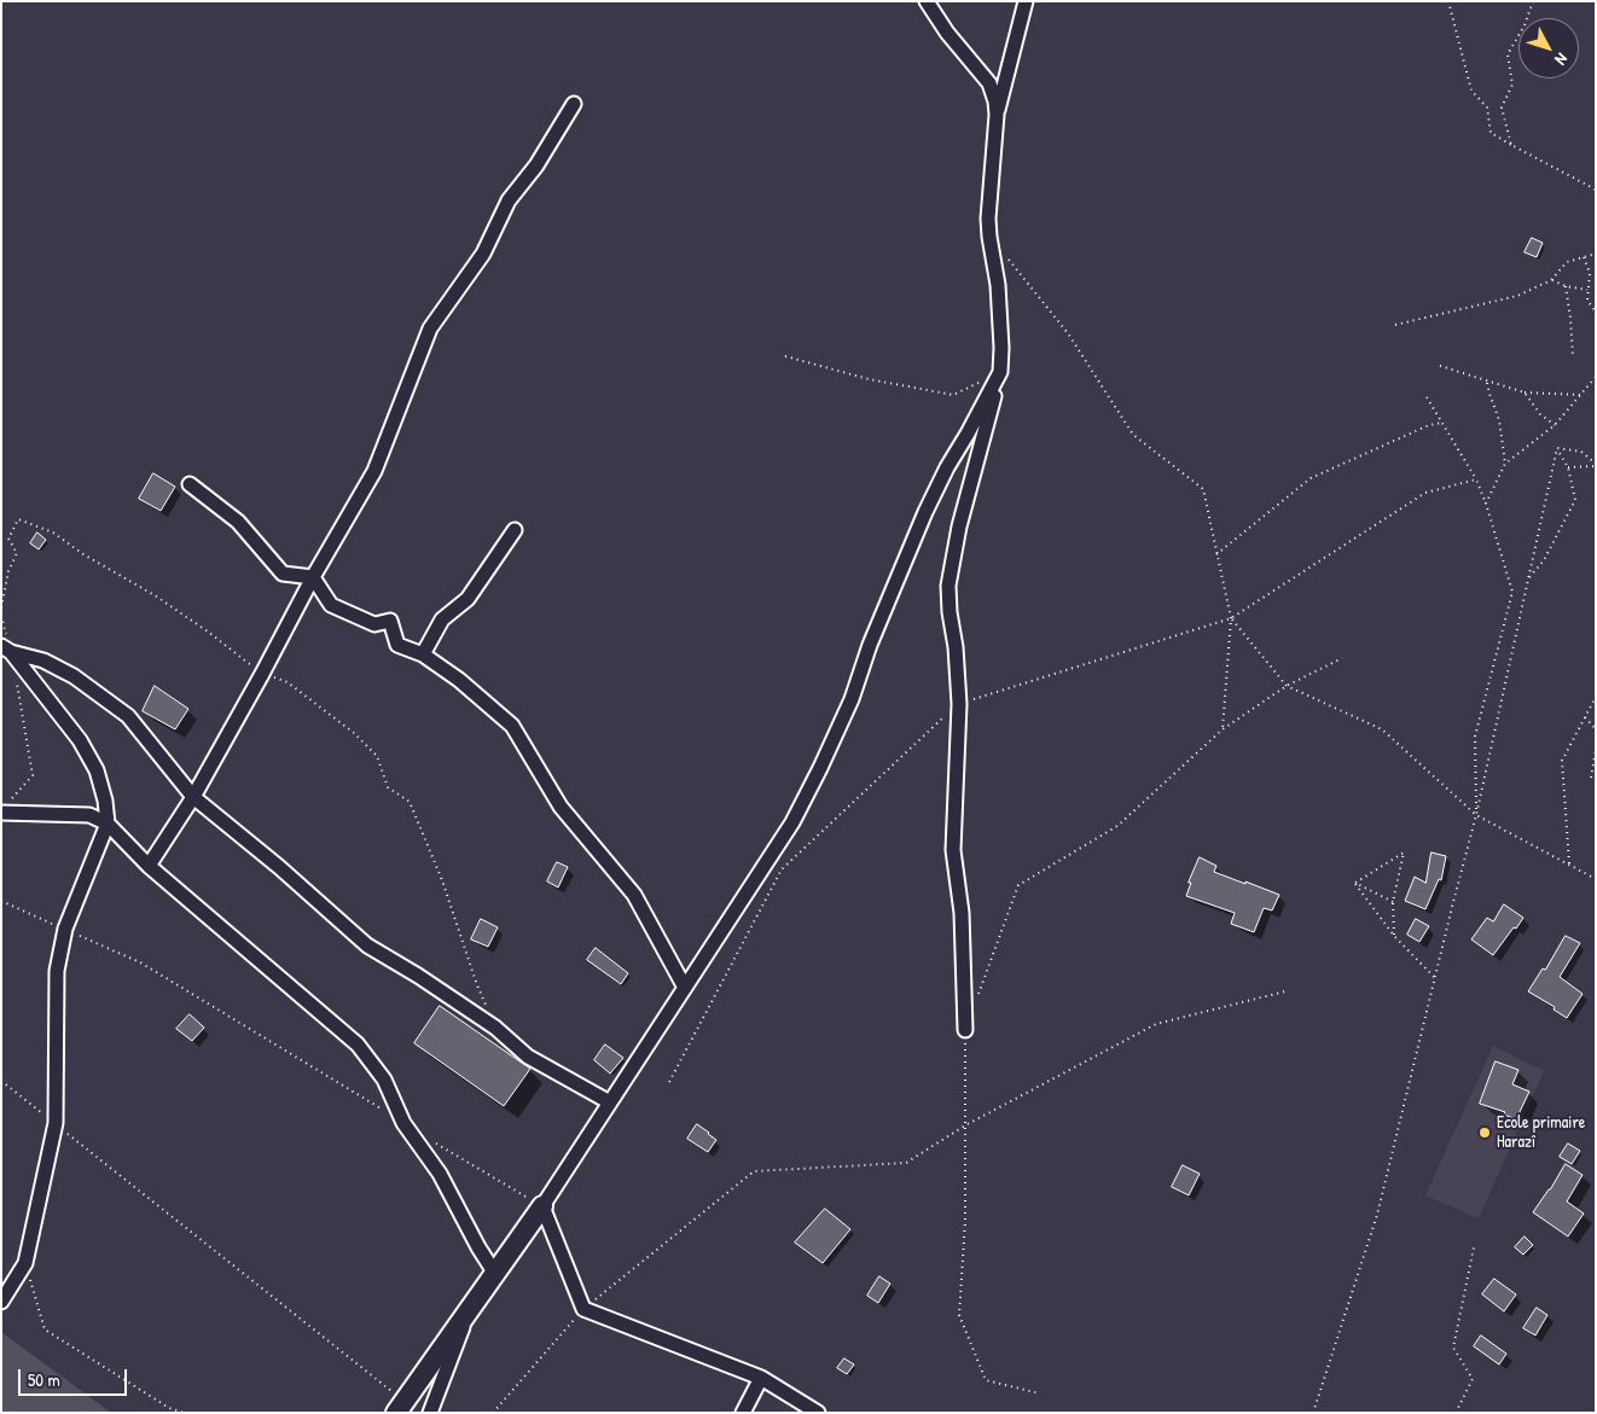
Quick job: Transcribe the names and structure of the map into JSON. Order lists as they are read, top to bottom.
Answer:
{
  "places": ["Ecole primaire Harazî"],
  "scale_bar": "50 m",
  "north": "bottom right"
}
